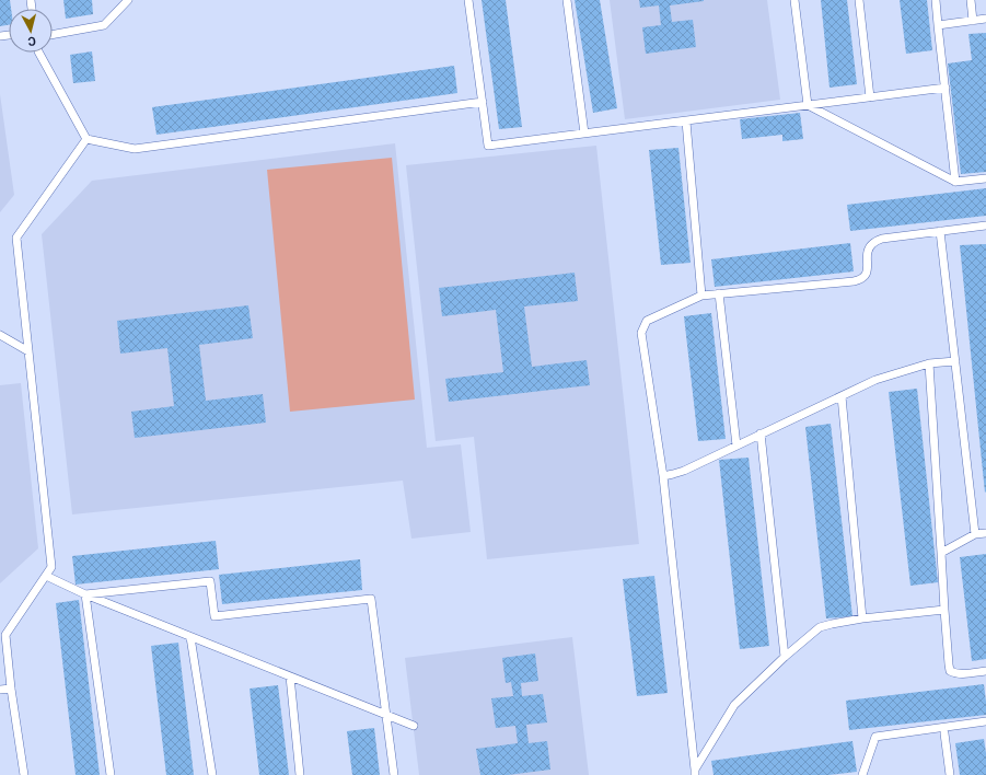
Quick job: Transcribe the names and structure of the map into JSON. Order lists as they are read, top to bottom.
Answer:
{
  "north": "bottom"
}
